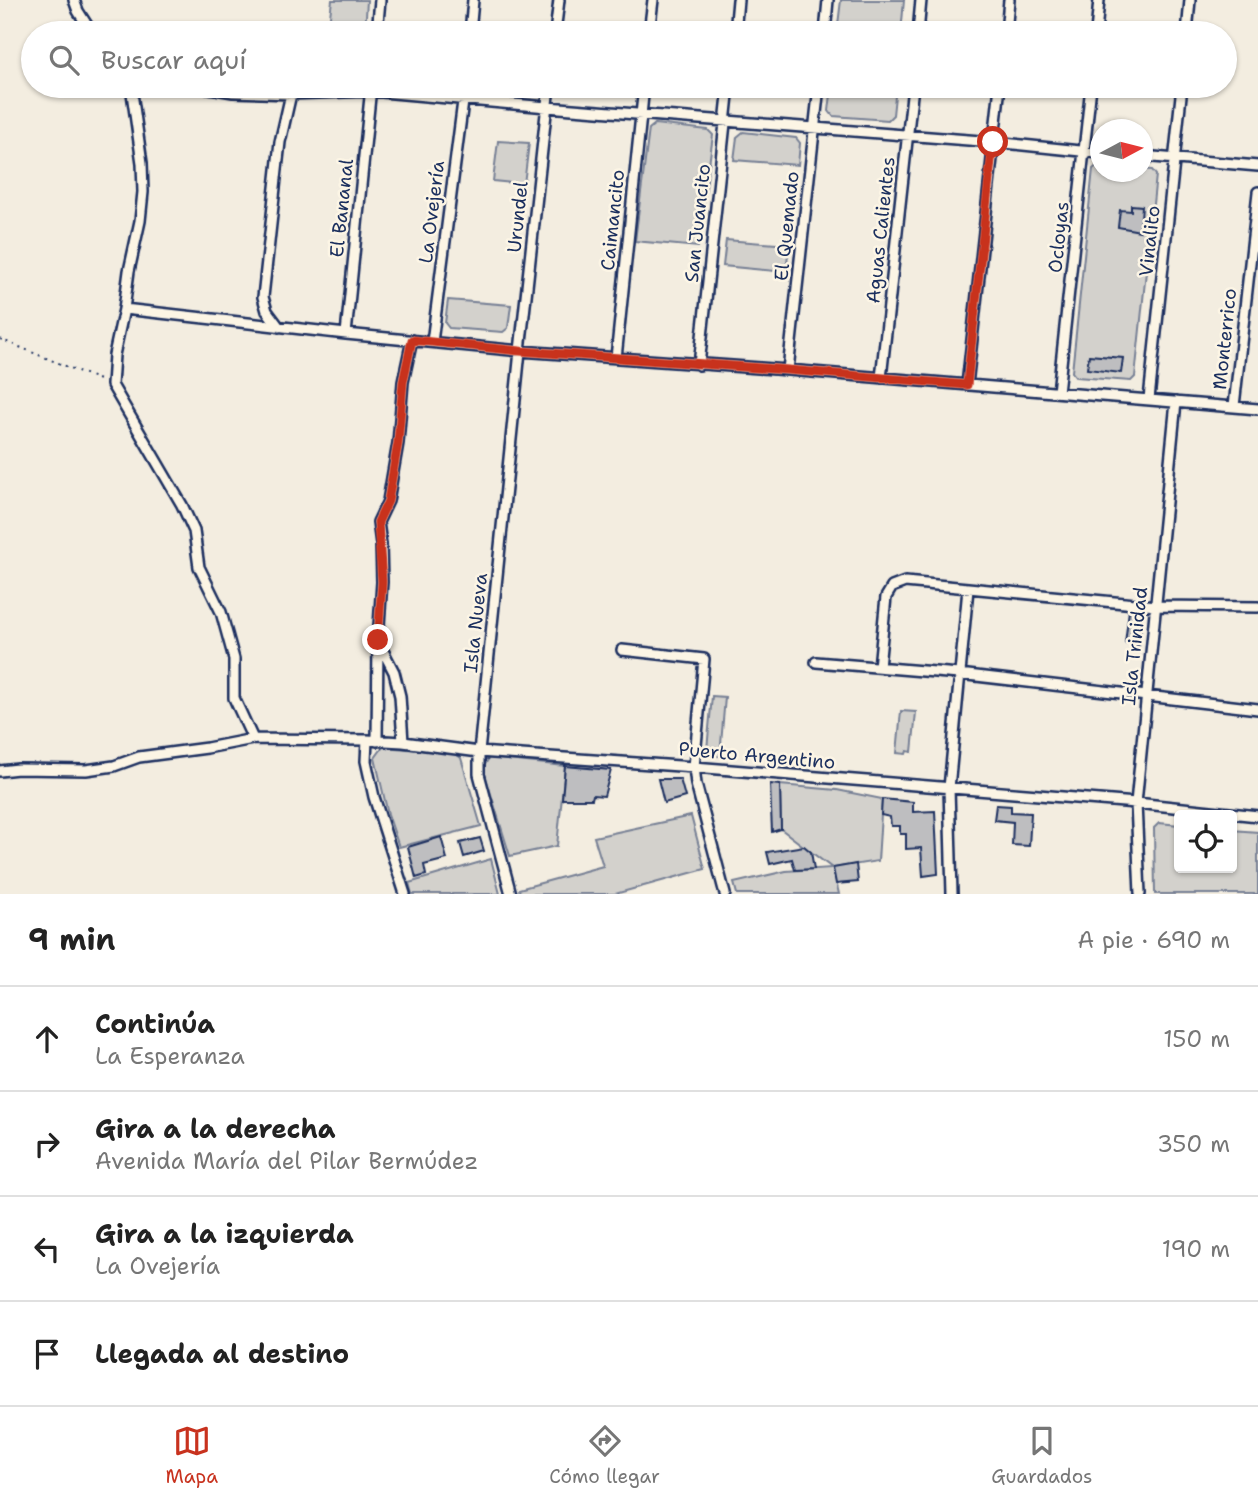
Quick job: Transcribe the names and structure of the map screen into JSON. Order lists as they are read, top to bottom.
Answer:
{
  "streets": {
    "street": [
      "El Bananal",
      "La Ovejería",
      "Urundel",
      "Caimancito",
      "San Juancito",
      "El Quemado",
      "Aguas Calientes",
      "Ocloyas",
      "Vinalito",
      "Monterrico",
      "Isla Nueva",
      "Isla Trinidad",
      "Puerto Argentino"
    ]
  },
  "crossings": [
    ["Urundel", "Isla Nueva"],
    ["Isla Nueva", "Puerto Argentino"],
    ["Isla Trinidad", "Puerto Argentino"]
  ],
  "north": "right",
  "page": {
    "search": "Buscar aquí",
    "heading": ["9 min", "A pie · 690 m"],
    "list": [
      ["Continúa", "La Esperanza", "150 m"],
      ["Gira a la derecha", "Avenida María del Pilar Bermúdez", "350 m"],
      ["Gira a la izquierda", "La Ovejería", "190 m"],
      "Llegada al destino"
    ],
    "nav": ["Mapa", "Cómo llegar", "Guardados"]
  }
}
